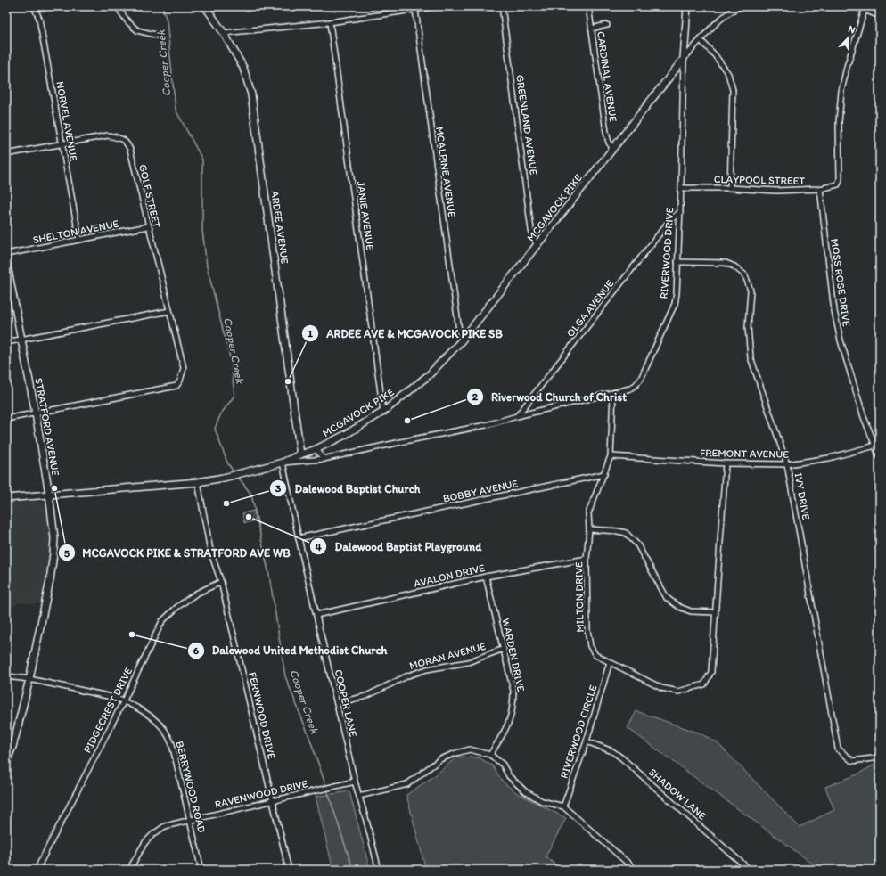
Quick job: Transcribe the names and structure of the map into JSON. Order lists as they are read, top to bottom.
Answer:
{
  "streets": {
    "street": [
      "CARDINAL AVENUE",
      "NORVEL AVENUE",
      "GREENLAND AVENUE",
      "MCALPINE AVENUE",
      "CLAYPOOL STREET",
      "GOLF STREET",
      "MCGAVOCK PIKE",
      "JANIE AVENUE",
      "ARDEE AVENUE",
      "SHELTON AVENUE",
      "RIVERWOOD DRIVE",
      "MOSS ROSE DRIVE",
      "OLGA AVENUE",
      "STRATFORD AVENUE",
      "FREMONT AVENUE",
      "BOBBY AVENUE",
      "IVY DRIVE",
      "AVALON DRIVE",
      "MILTON DRIVE",
      "WARDEN DRIVE",
      "MORAN AVENUE",
      "COOPER LANE",
      "RIDGECREST DRIVE",
      "FERNWOOD DRIVE",
      "RIVERWOOD CIRCLE",
      "BERRYWOOD ROAD",
      "RAVENWOOD DRIVE",
      "SHADOW LANE"
    ]
  },
  "crossings": [
    ["CARDINAL AVENUE", "MCGAVOCK PIKE"],
    ["NORVEL AVENUE", "GOLF STREET"],
    ["NORVEL AVENUE", "SHELTON AVENUE"],
    ["GREENLAND AVENUE", "MCGAVOCK PIKE"],
    ["MCALPINE AVENUE", "MCGAVOCK PIKE"],
    ["CLAYPOOL STREET", "RIVERWOOD DRIVE"],
    ["CLAYPOOL STREET", "MOSS ROSE DRIVE"],
    ["GOLF STREET", "SHELTON AVENUE"],
    ["GOLF STREET", "STRATFORD AVENUE"],
    ["MCGAVOCK PIKE", "JANIE AVENUE"],
    ["MCGAVOCK PIKE", "ARDEE AVENUE"],
    ["MCGAVOCK PIKE", "RIVERWOOD DRIVE"],
    ["MCGAVOCK PIKE", "STRATFORD AVENUE"],
    ["MCGAVOCK PIKE", "COOPER LANE"],
    ["MCGAVOCK PIKE", "FERNWOOD DRIVE"],
    ["ARDEE AVENUE", "RIVERWOOD DRIVE"],
    ["RIVERWOOD DRIVE", "OLGA AVENUE"],
    ["RIVERWOOD DRIVE", "IVY DRIVE"],
    ["RIVERWOOD DRIVE", "MILTON DRIVE"],
    ["RIVERWOOD DRIVE", "COOPER LANE"],
    ["MOSS ROSE DRIVE", "FREMONT AVENUE"],
    ["STRATFORD AVENUE", "BERRYWOOD ROAD"],
    ["FREMONT AVENUE", "IVY DRIVE"],
    ["FREMONT AVENUE", "MILTON DRIVE"],
    ["BOBBY AVENUE", "MILTON DRIVE"],
    ["BOBBY AVENUE", "COOPER LANE"],
    ["AVALON DRIVE", "MILTON DRIVE"],
    ["AVALON DRIVE", "WARDEN DRIVE"],
    ["AVALON DRIVE", "COOPER LANE"],
    ["MILTON DRIVE", "RIVERWOOD CIRCLE"],
    ["WARDEN DRIVE", "MORAN AVENUE"],
    ["MORAN AVENUE", "COOPER LANE"],
    ["COOPER LANE", "RAVENWOOD DRIVE"],
    ["RIDGECREST DRIVE", "FERNWOOD DRIVE"],
    ["RIDGECREST DRIVE", "BERRYWOOD ROAD"],
    ["FERNWOOD DRIVE", "RAVENWOOD DRIVE"],
    ["RIVERWOOD CIRCLE", "SHADOW LANE"],
    ["BERRYWOOD ROAD", "RAVENWOOD DRIVE"]
  ],
  "water": ["Cooper Creek"],
  "places": [
    "ARDEE AVE & MCGAVOCK PIKE SB",
    "Riverwood Church of Christ",
    "MCGAVOCK PIKE & STRATFORD AVE WB",
    "Dalewood Baptist Church",
    "Dalewood Baptist Playground",
    "Dalewood United Methodist Church"
  ],
  "north": "top"
}
